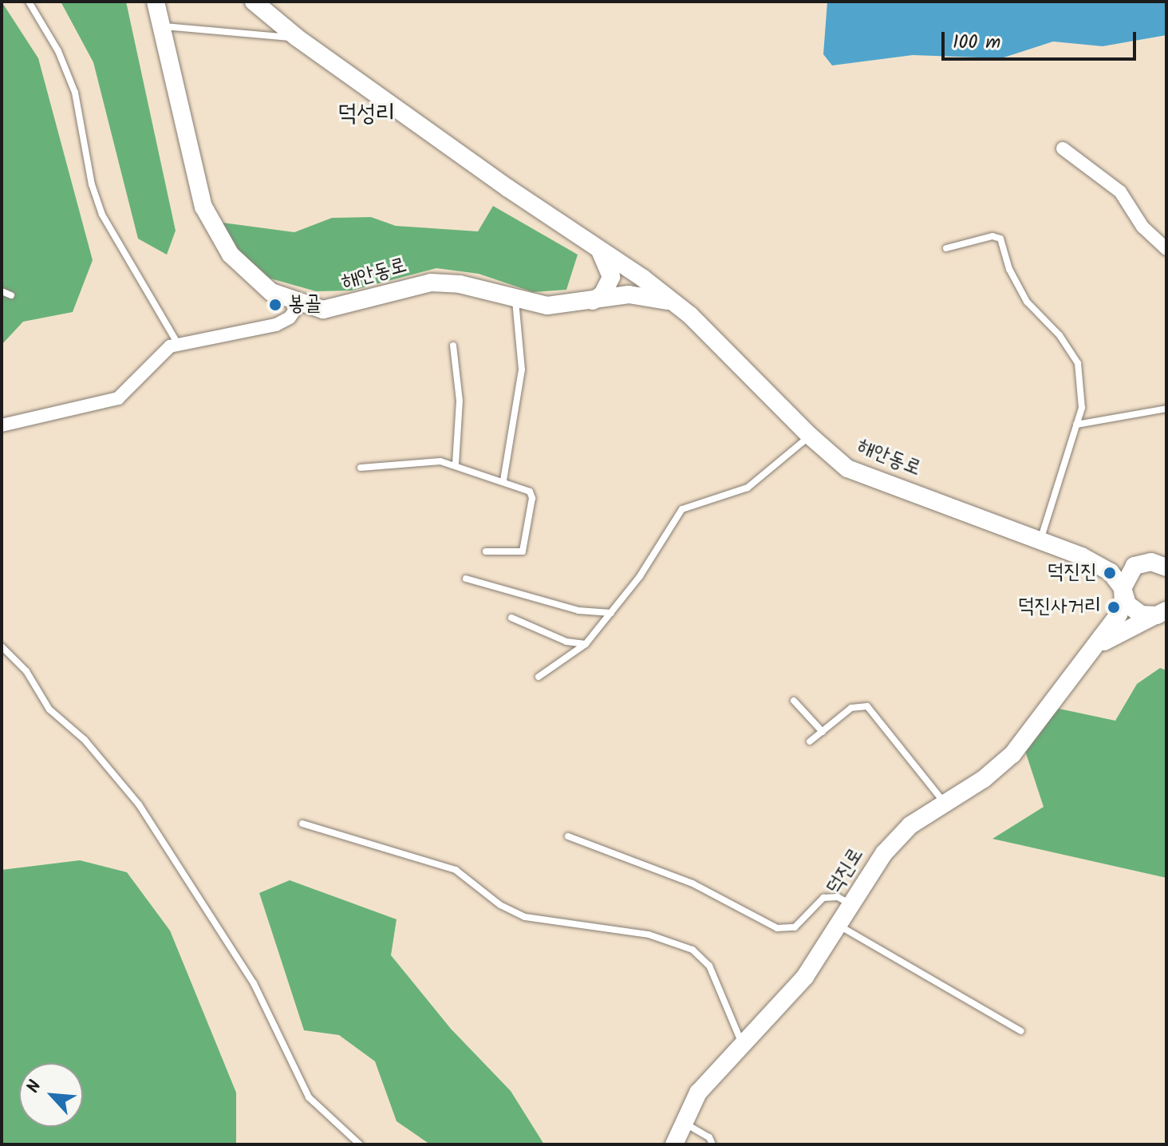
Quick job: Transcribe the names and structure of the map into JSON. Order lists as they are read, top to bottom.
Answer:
{
  "streets": {
    "street": ["해안동로", "덕진로"]
  },
  "crossings": [
    ["해안동로", "덕진로"]
  ],
  "districts": ["덕성리"],
  "places": ["봉골", "덕진진", "덕진사거리"],
  "scale_bar": "100 m",
  "north": "top left"
}
